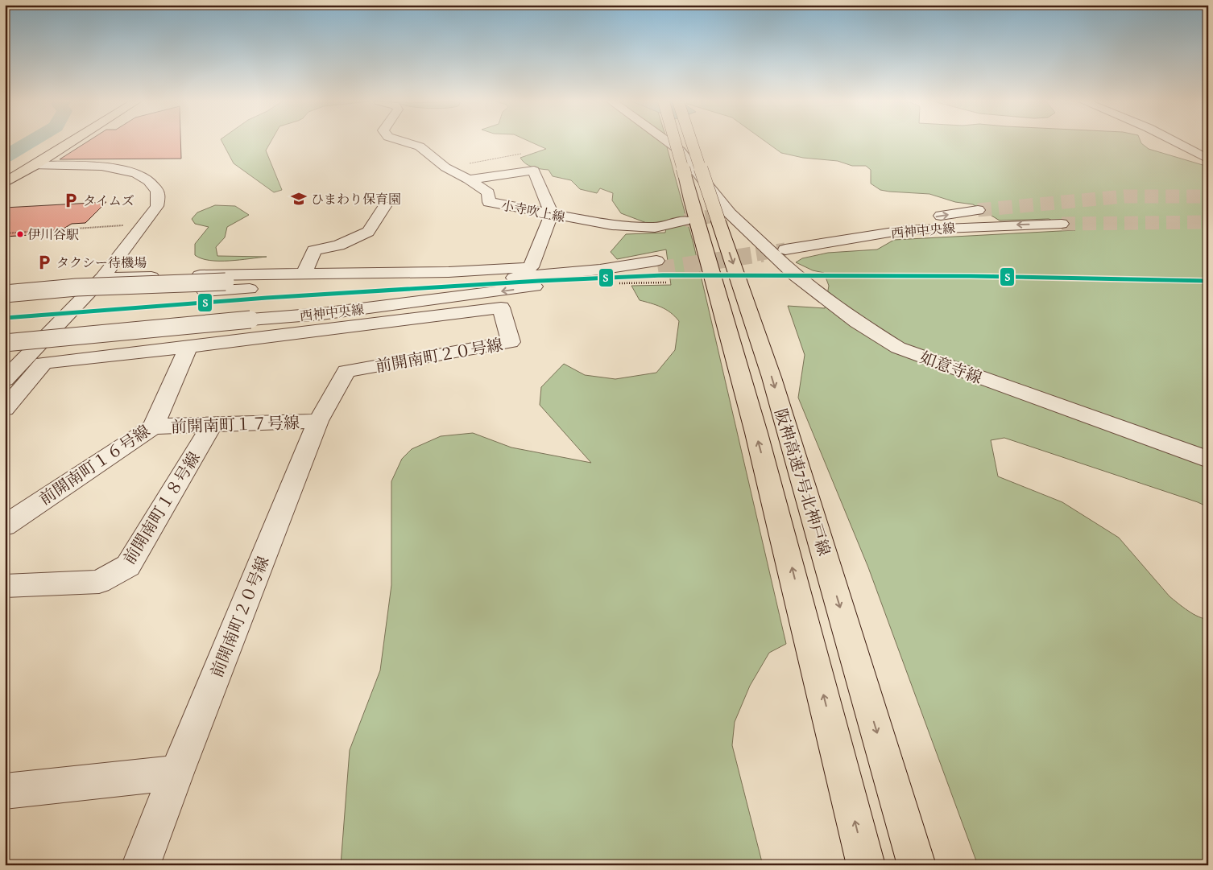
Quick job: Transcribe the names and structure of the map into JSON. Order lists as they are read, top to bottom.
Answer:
{
  "streets": {
    "main road": ["阪神高速7号北神戸線"],
    "street": [
      "小寺吹上線",
      "西神中央線",
      "前開南町２０号線",
      "如意寺線",
      "前開南町１７号線",
      "前開南町１６号線",
      "前開南町１８号線"
    ]
  },
  "crossings": [
    ["前開南町２０号線", "前開南町１７号線"],
    ["前開南町２０号線", "前開南町１６号線"],
    ["如意寺線", "阪神高速7号北神戸線"],
    ["前開南町１７号線", "前開南町１６号線"],
    ["前開南町１７号線", "前開南町１８号線"]
  ],
  "places": {
    "school or university": ["ひまわり保育園"],
    "parking": ["タイムズ", "タクシー待機場"],
    "other": ["伊川谷駅"]
  },
  "lines": ["transit line S"]
}
